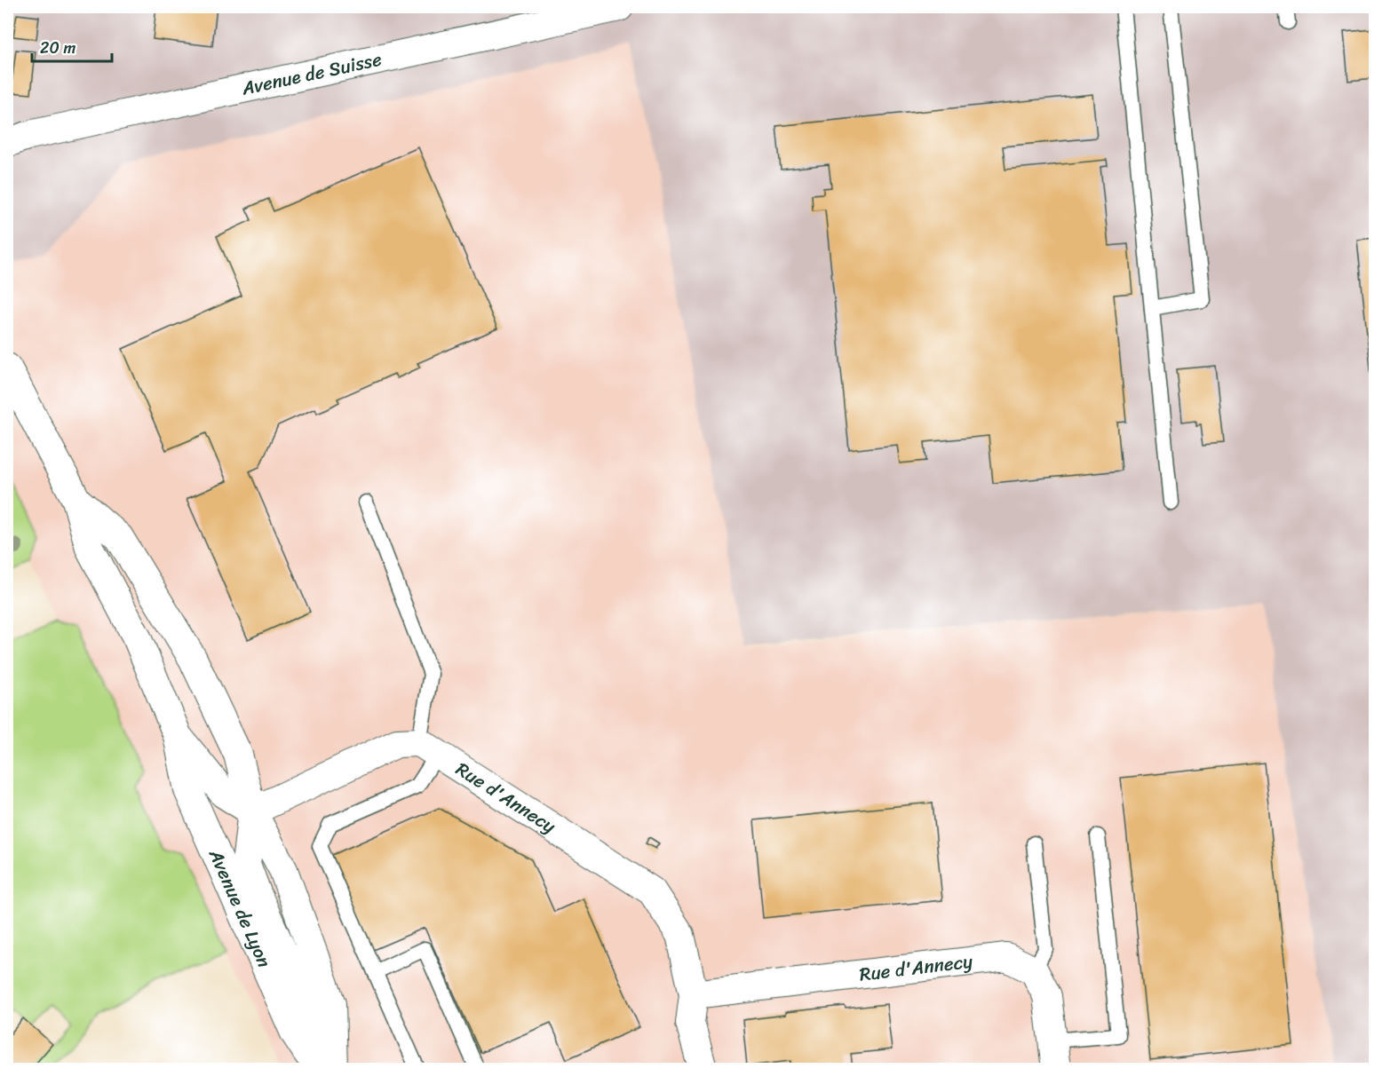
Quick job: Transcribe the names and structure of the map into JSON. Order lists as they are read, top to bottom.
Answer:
{
  "streets": {
    "street": ["Avenue de Suisse", "Rue d'Annecy", "Avenue de Lyon"]
  },
  "scale_bar": "20 m"
}
